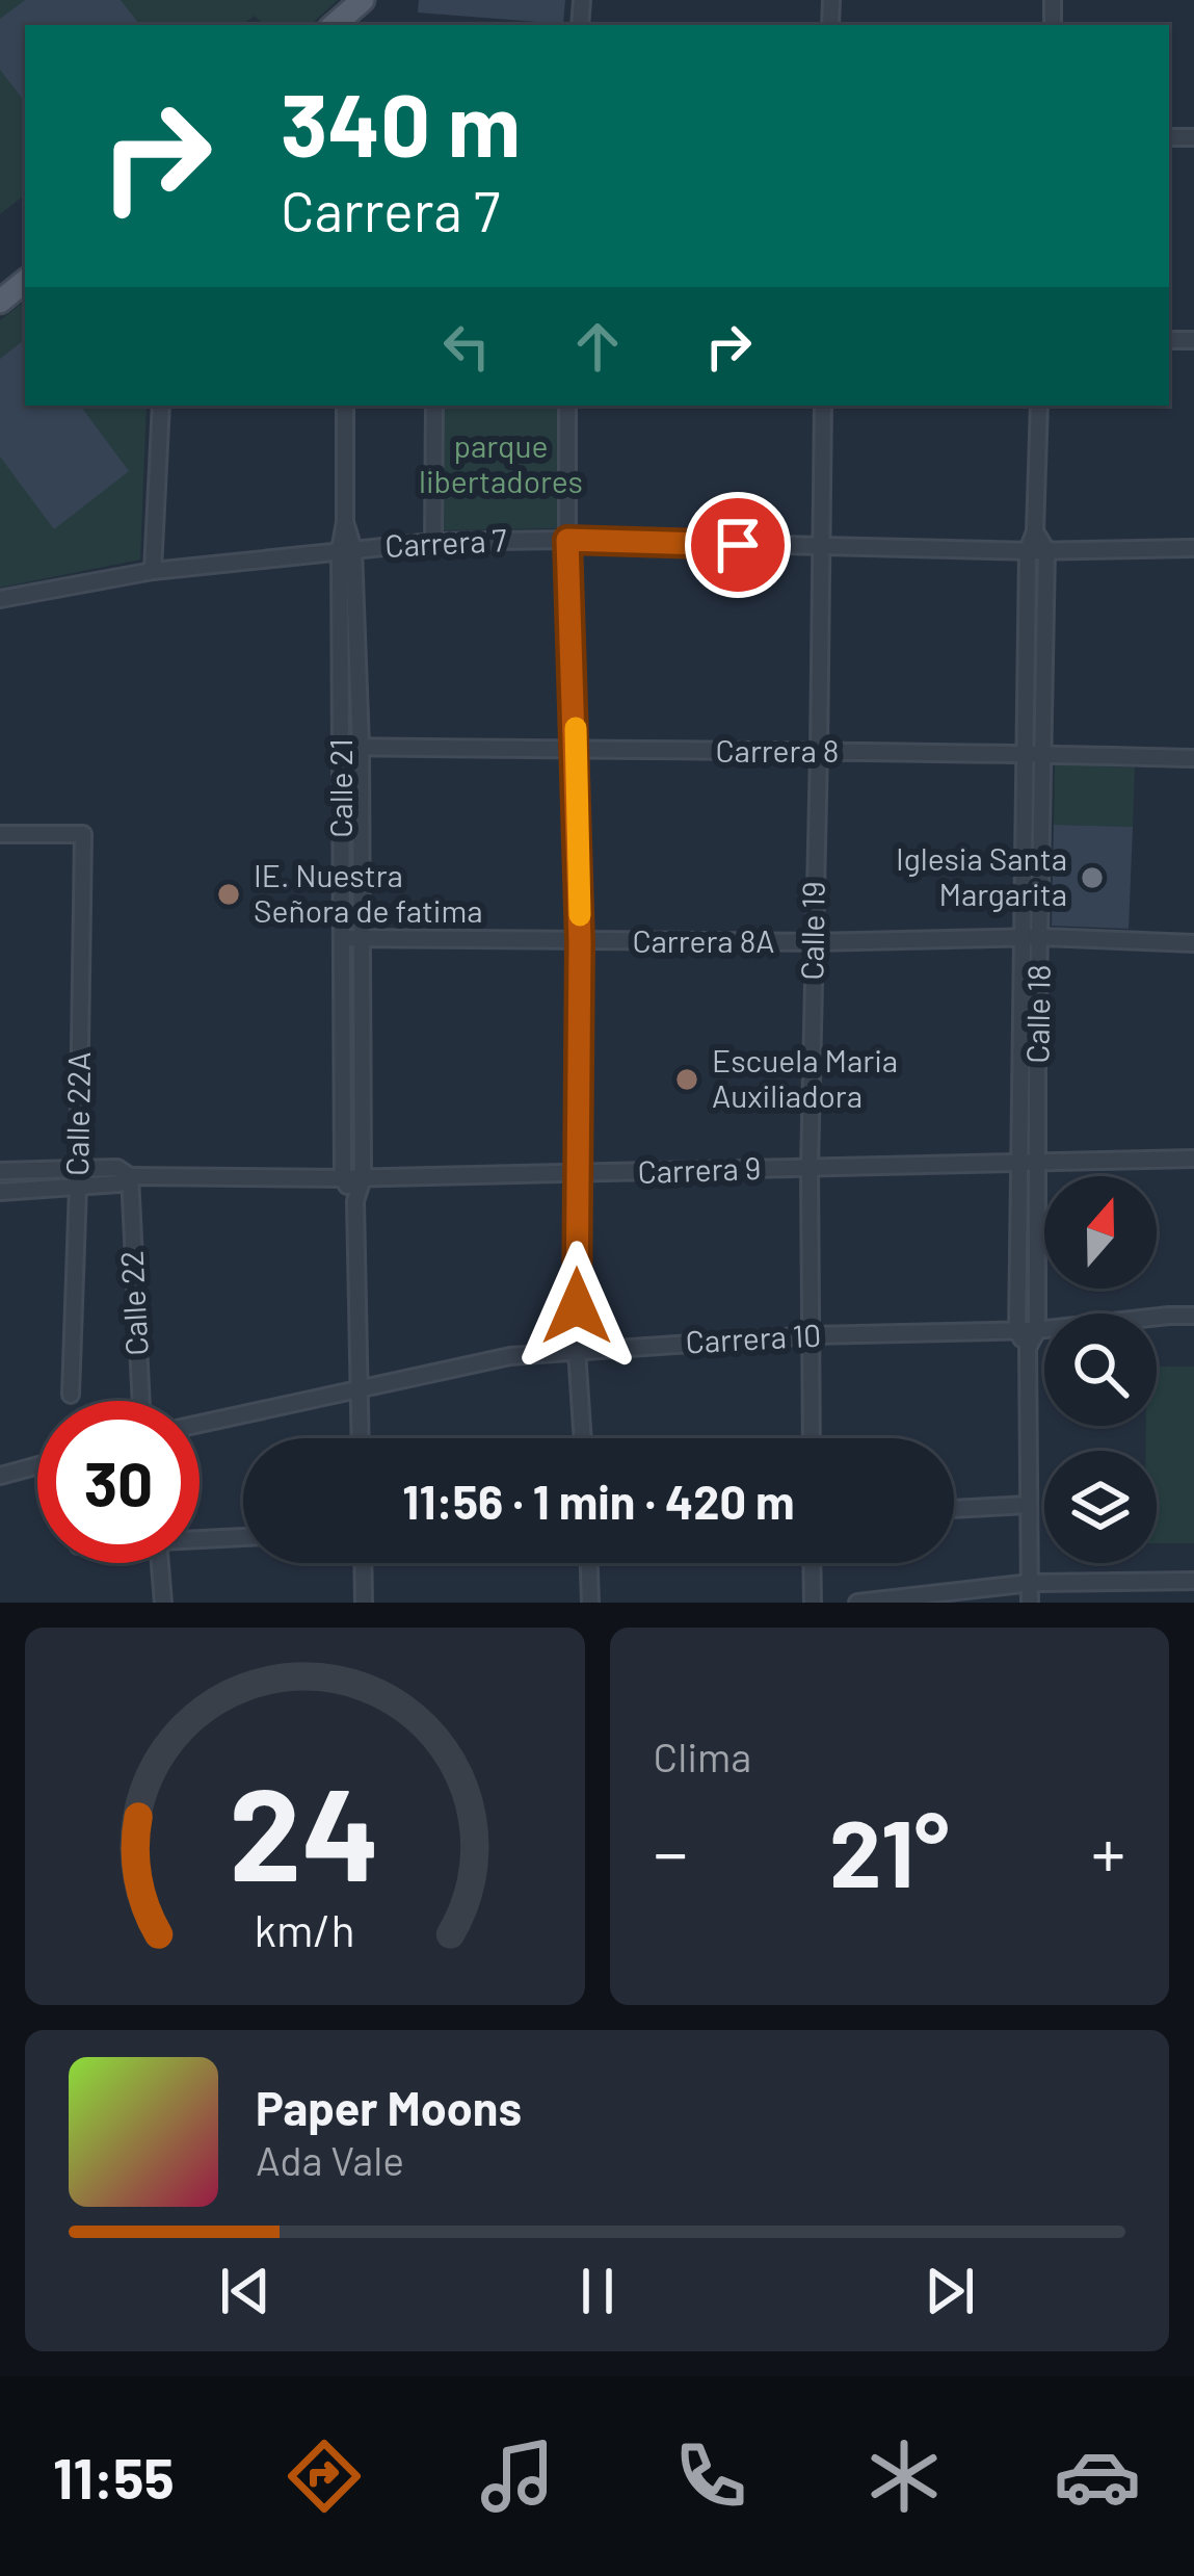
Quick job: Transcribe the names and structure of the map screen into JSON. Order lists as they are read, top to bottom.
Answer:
{
  "streets": {
    "street": [
      "Carrera 7",
      "Carrera 8",
      "Calle 21",
      "Calle 19",
      "Carrera 8A",
      "Calle 18",
      "Calle 22A",
      "Carrera 9",
      "Calle 22",
      "Carrera 10"
    ]
  },
  "crossings": [
    ["Carrera 7", "Calle 21"],
    ["Carrera 7", "Calle 19"],
    ["Carrera 7", "Calle 18"],
    ["Carrera 8", "Calle 21"],
    ["Carrera 8", "Calle 19"],
    ["Carrera 8", "Calle 18"],
    ["Calle 21", "Carrera 8A"],
    ["Calle 21", "Carrera 9"],
    ["Calle 21", "Carrera 10"],
    ["Calle 19", "Carrera 8A"],
    ["Calle 19", "Carrera 9"],
    ["Calle 19", "Carrera 10"],
    ["Carrera 8A", "Calle 18"],
    ["Calle 18", "Carrera 9"],
    ["Calle 18", "Carrera 10"],
    ["Carrera 9", "Calle 22"]
  ],
  "parks": ["parque libertadores"],
  "places": ["Iglesia Santa Margarita", "IE. Nuestra Señora de fatima", "Escuela Maria Auxiliadora"],
  "north": "top",
  "page": {
    "turn": ["340 m", "Carrera 7"],
    "limit": "30",
    "trip": "11:56 · 1 min · 420 m",
    "tile": "Clima",
    "heat": ["−", "21°", "+"],
    "song": ["Paper Moons", "Ada Vale"],
    "tabs": "11:55",
    "gauge": ["24", "km/h"]
  }
}
